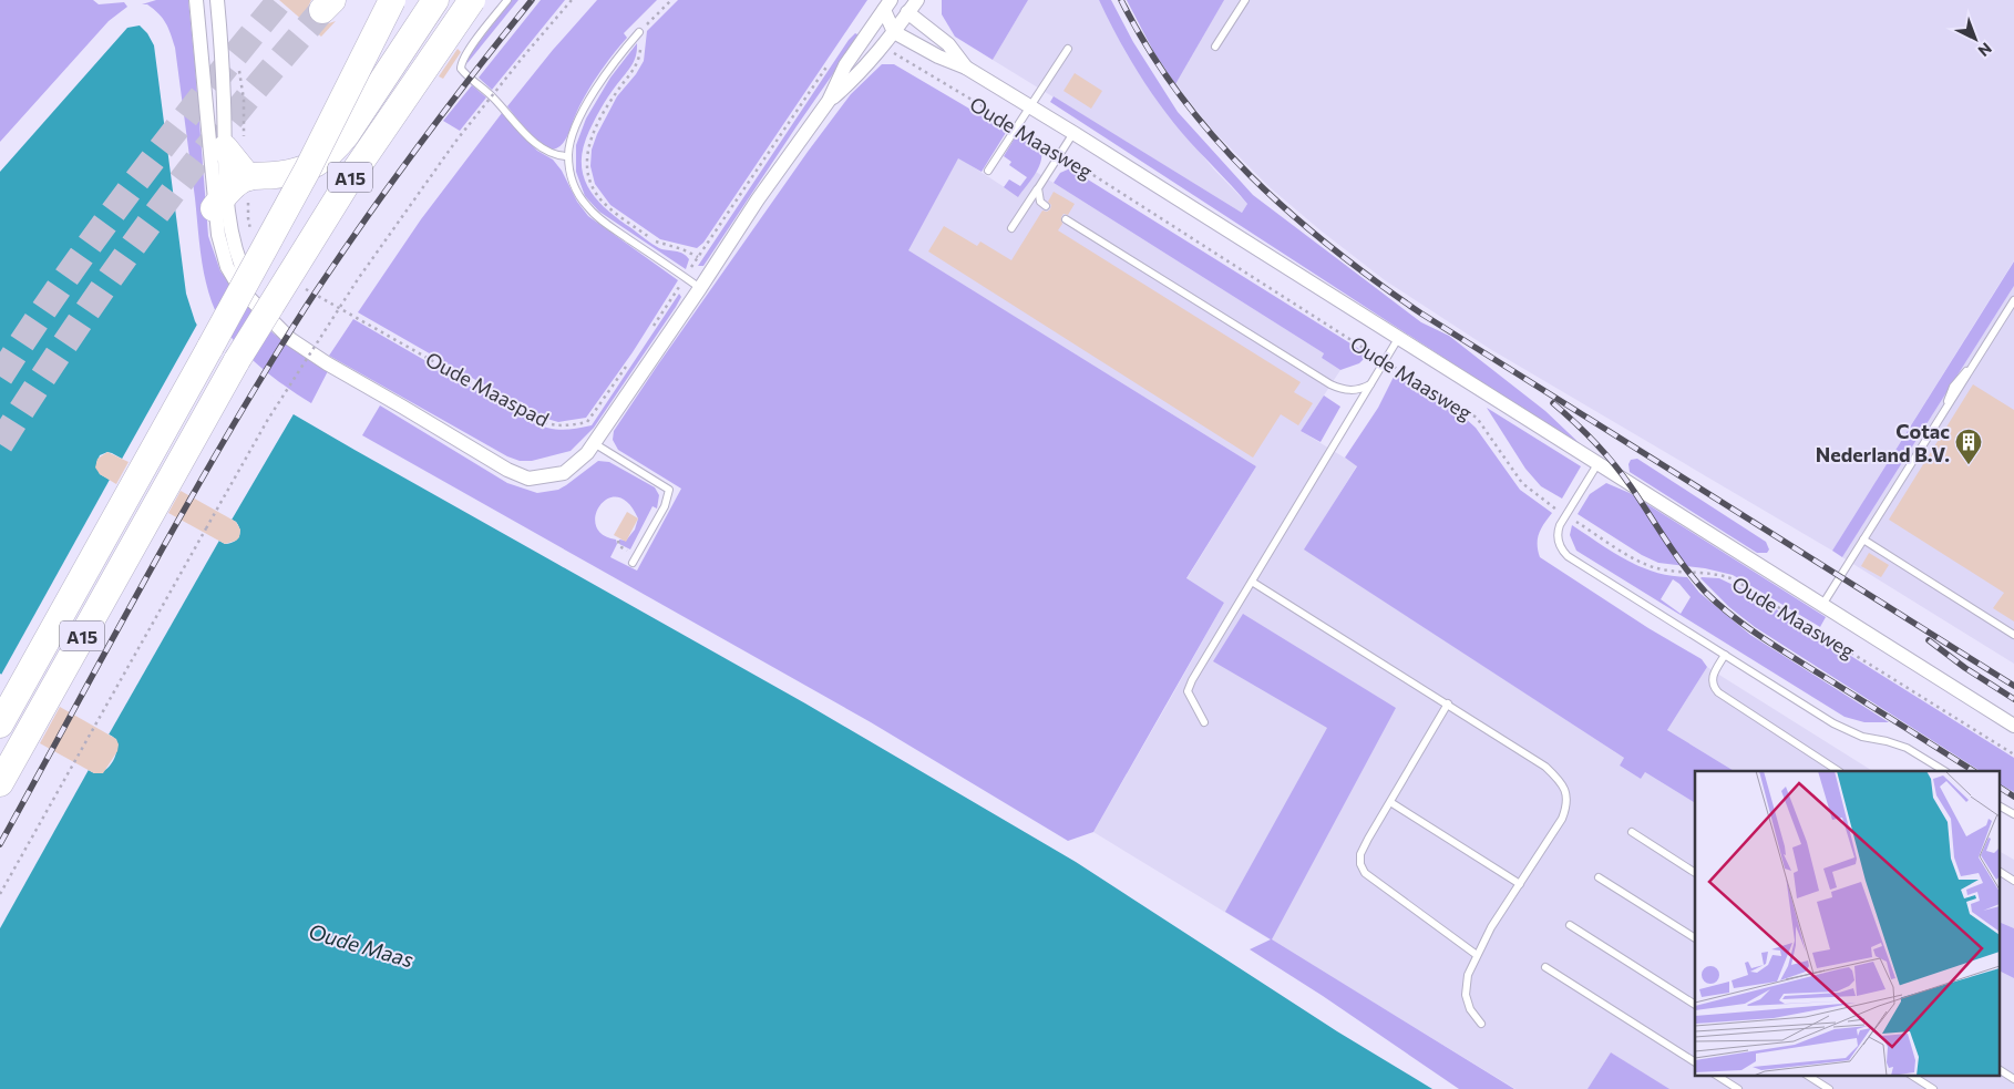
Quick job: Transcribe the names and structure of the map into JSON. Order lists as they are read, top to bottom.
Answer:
{
  "streets": {
    "highway": ["A15"],
    "street": ["Oude Maasweg"],
    "path": ["Oude Maaspad"]
  },
  "water": ["Oude Maas"],
  "places": {
    "building": ["Cotac Nederland B.V."]
  },
  "north": "bottom right"
}
